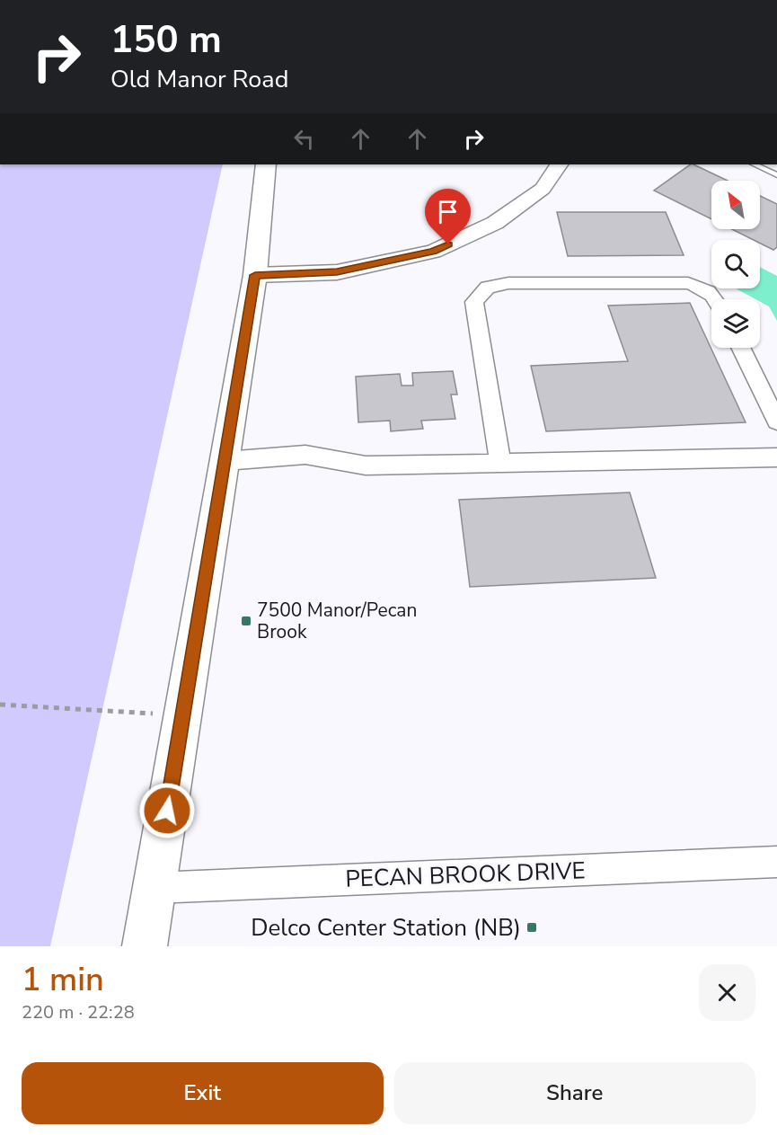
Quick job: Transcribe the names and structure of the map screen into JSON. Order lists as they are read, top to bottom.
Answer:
{
  "streets": {
    "street": ["PECAN BROOK DRIVE"]
  },
  "places": {
    "transit": ["7500 Manor/Pecan Brook", "Delco Center Station (NB)"]
  },
  "north": "top left",
  "page": {
    "turn": ["150 m", "Old Manor Road"],
    "heading": ["1 min", "220 m · 22:28"],
    "buttons": ["Exit", "Share"]
  }
}
